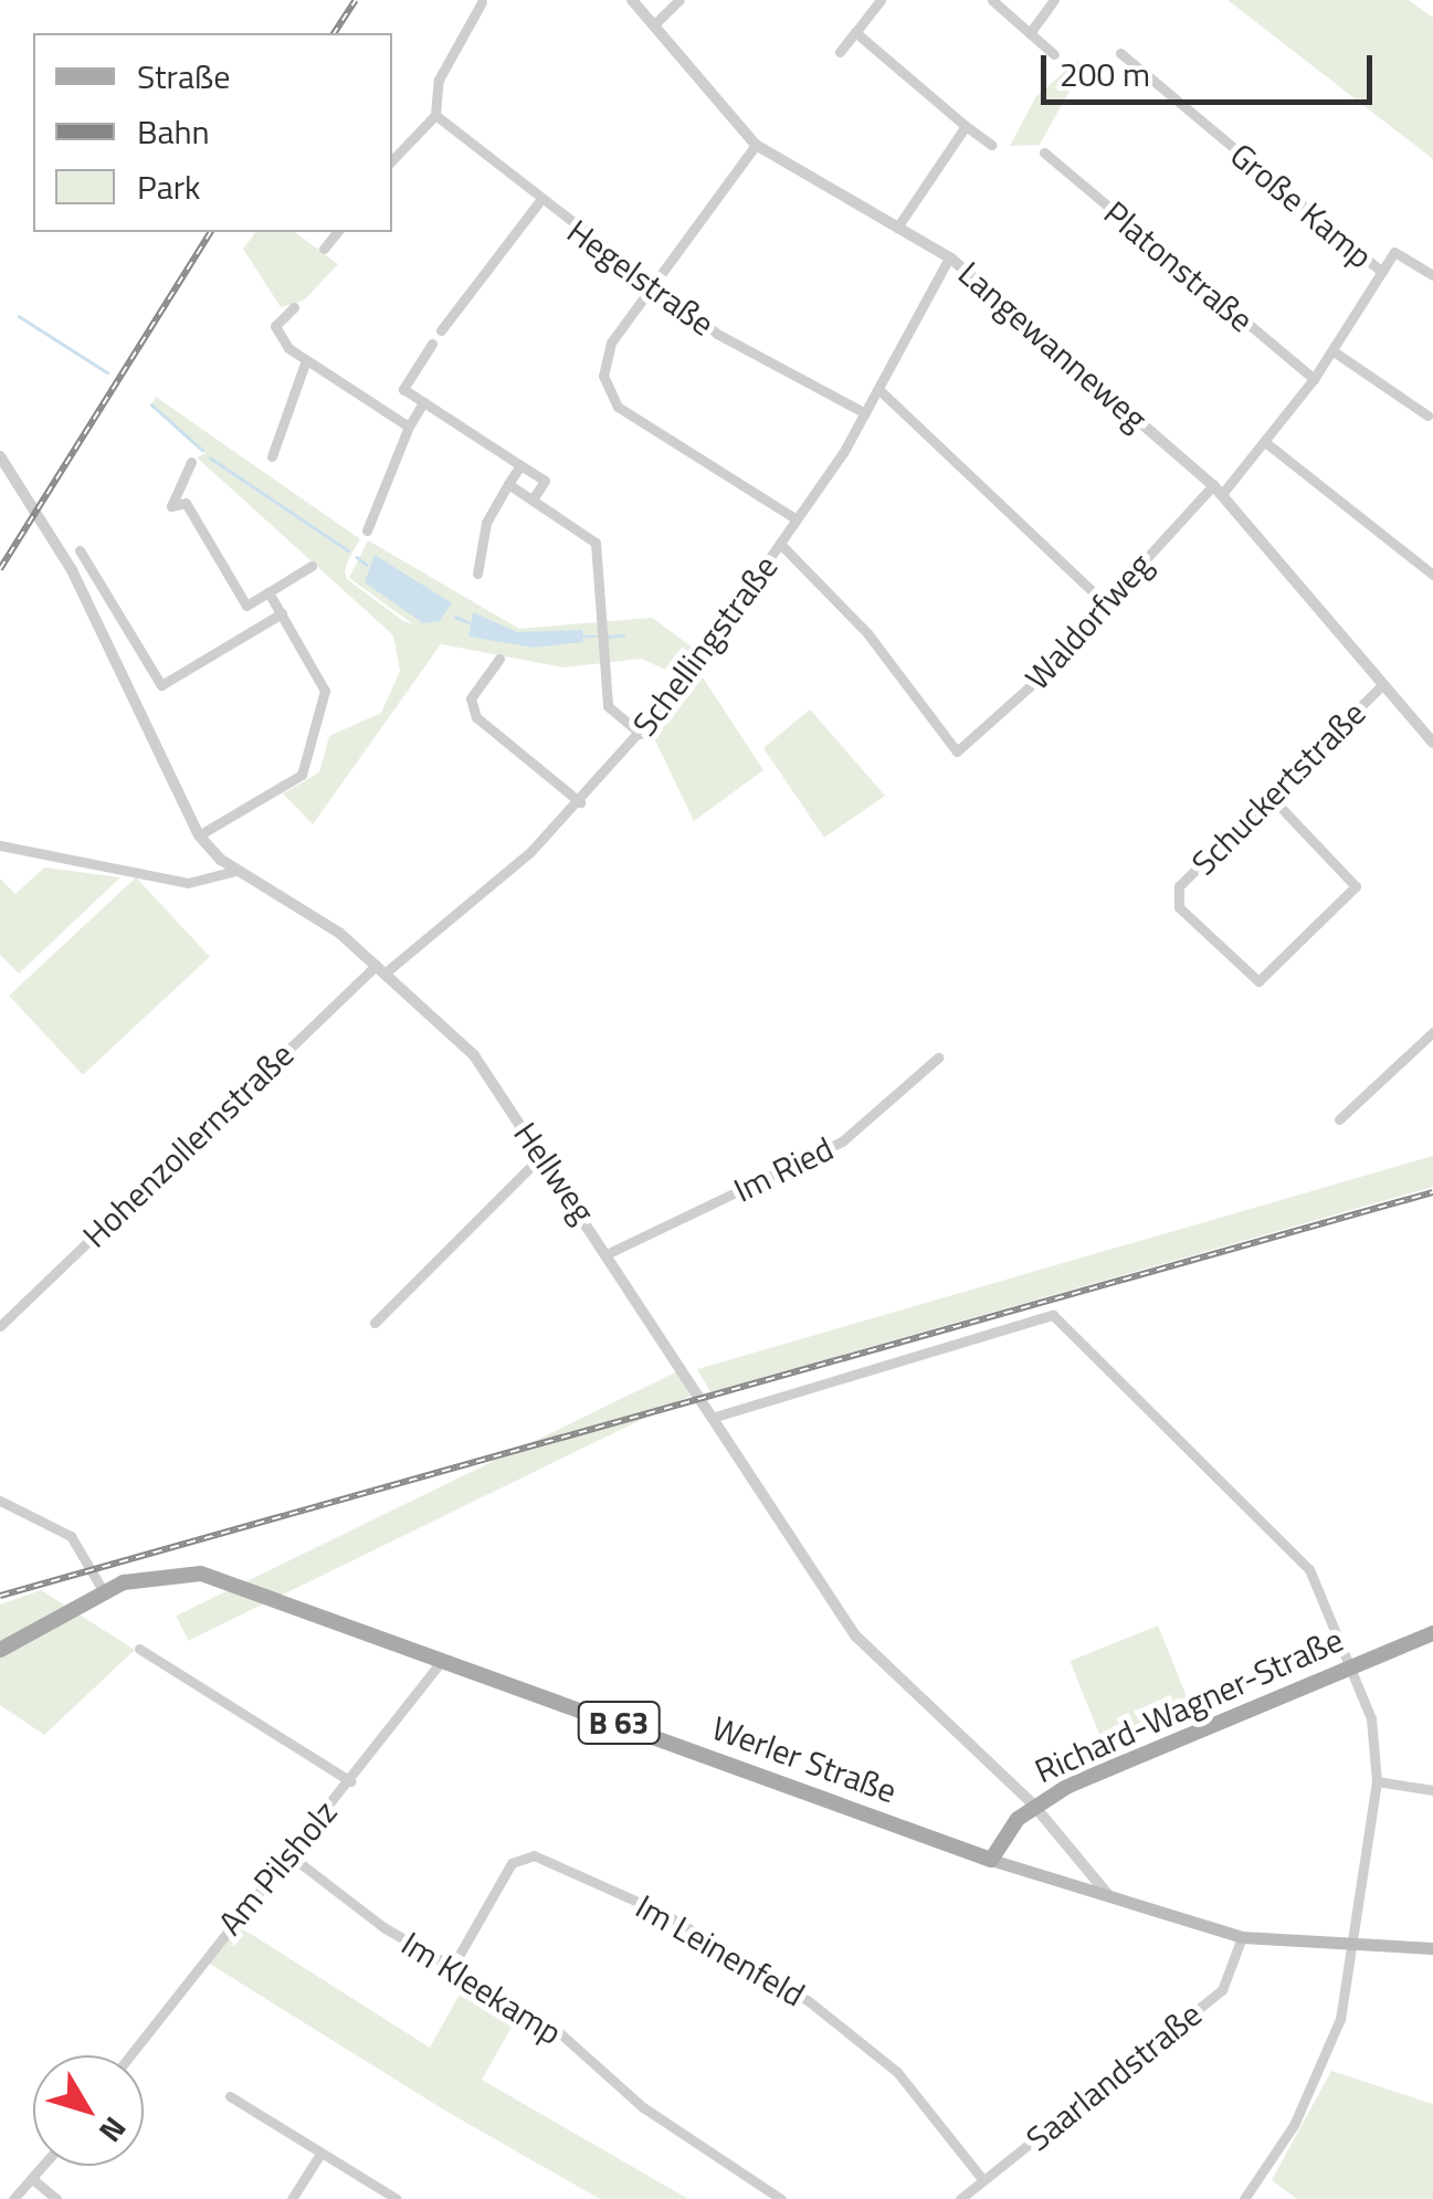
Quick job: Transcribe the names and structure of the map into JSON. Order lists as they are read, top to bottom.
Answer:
{
  "streets": {
    "main road": ["Richard-Wagner-Straße", "B 63", "Werler Straße"],
    "street": [
      "Große Kamp",
      "Platonstraße",
      "Hegelstraße",
      "Langewanneweg",
      "Waldorfweg",
      "Schellingstraße",
      "Schuckertstraße",
      "Hohenzollernstraße",
      "Im Ried",
      "Hellweg",
      "Am Pilsholz",
      "Im Leinenfeld",
      "Im Kleekamp",
      "Saarlandstraße"
    ]
  },
  "crossings": [
    ["Große Kamp", "Waldorfweg"],
    ["Platonstraße", "Waldorfweg"],
    ["Hegelstraße", "Schellingstraße"],
    ["Langewanneweg", "Waldorfweg"],
    ["Langewanneweg", "Schellingstraße"],
    ["Langewanneweg", "Schuckertstraße"],
    ["Waldorfweg", "Schellingstraße"],
    ["Schellingstraße", "Hohenzollernstraße"],
    ["Schellingstraße", "Hellweg"],
    ["Hohenzollernstraße", "Hellweg"],
    ["Im Ried", "Hellweg"],
    ["Hellweg", "Richard-Wagner-Straße"],
    ["Hellweg", "Werler Straße"],
    ["Richard-Wagner-Straße", "Werler Straße"],
    ["Werler Straße", "Am Pilsholz"],
    ["Werler Straße", "Saarlandstraße"],
    ["Am Pilsholz", "Im Kleekamp"],
    ["Im Leinenfeld", "Im Kleekamp"],
    ["Im Leinenfeld", "Saarlandstraße"]
  ],
  "legend": ["Straße", "Bahn", "Park"],
  "scale_bar": "200 m",
  "north": "bottom right"
}
